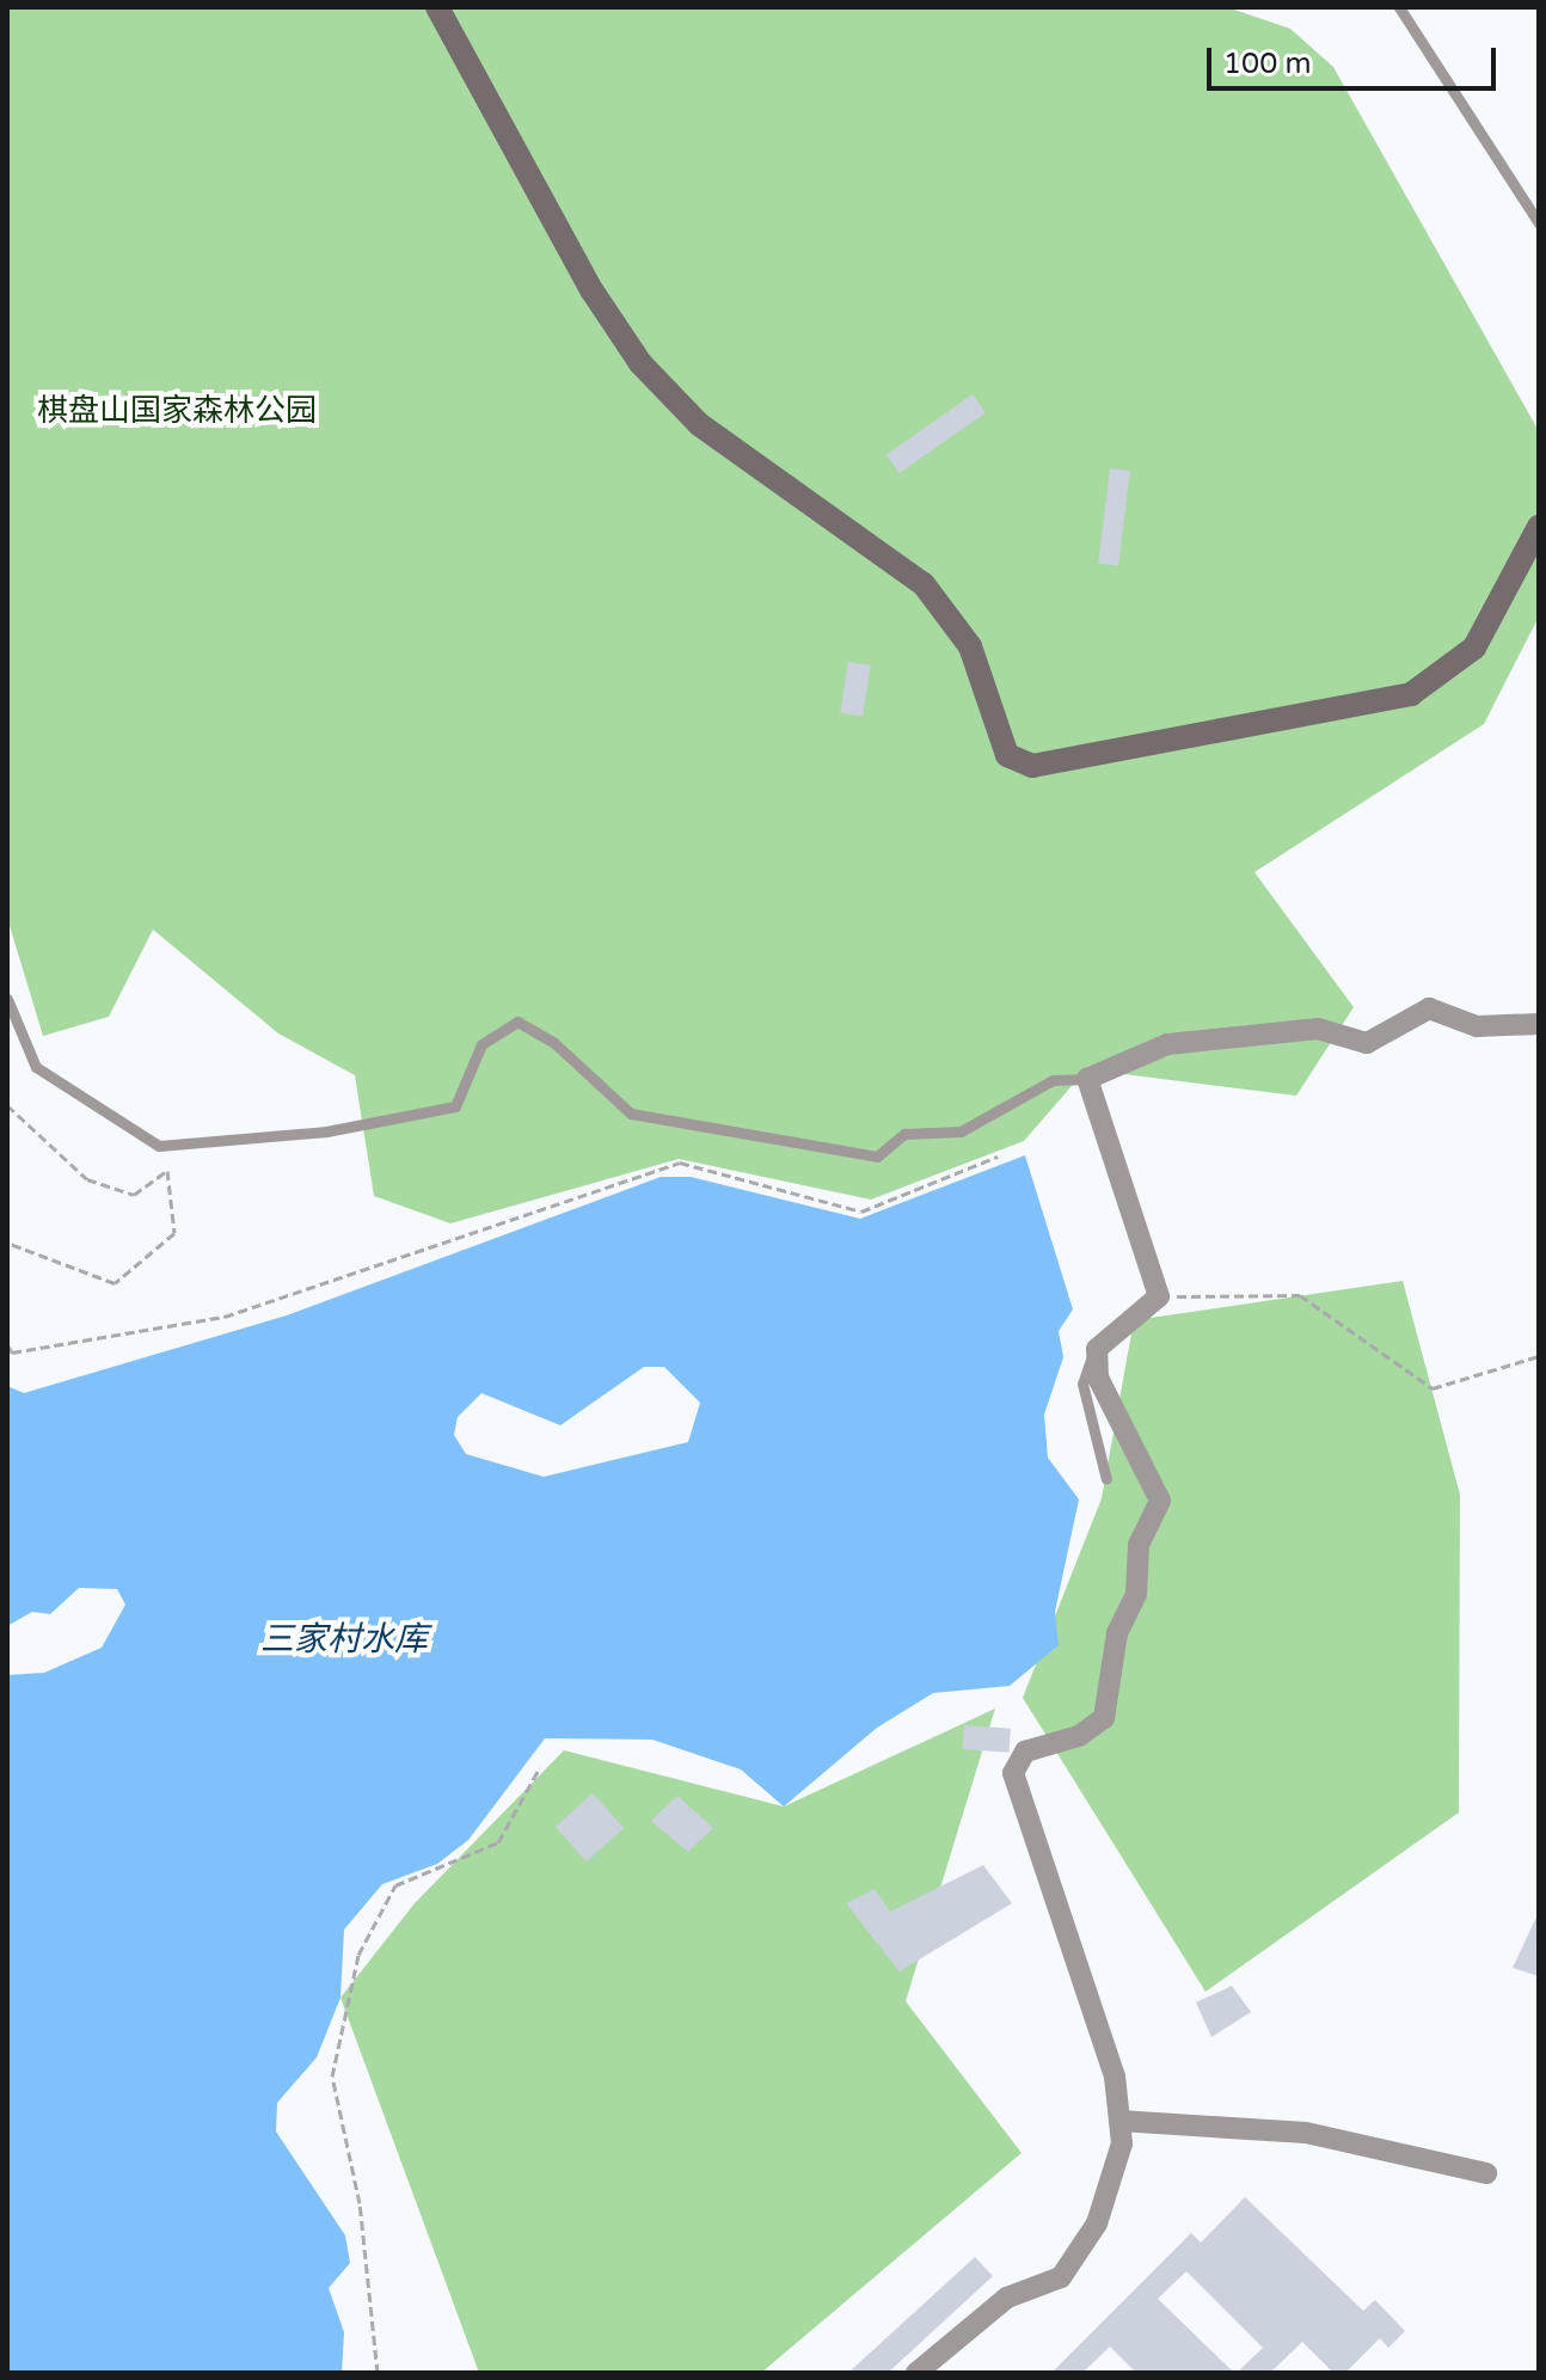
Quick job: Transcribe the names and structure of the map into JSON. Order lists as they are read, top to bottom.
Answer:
{
  "water": ["三家村水库"],
  "parks": ["棋盘山国家森林公园"],
  "scale_bar": "100 m"
}
